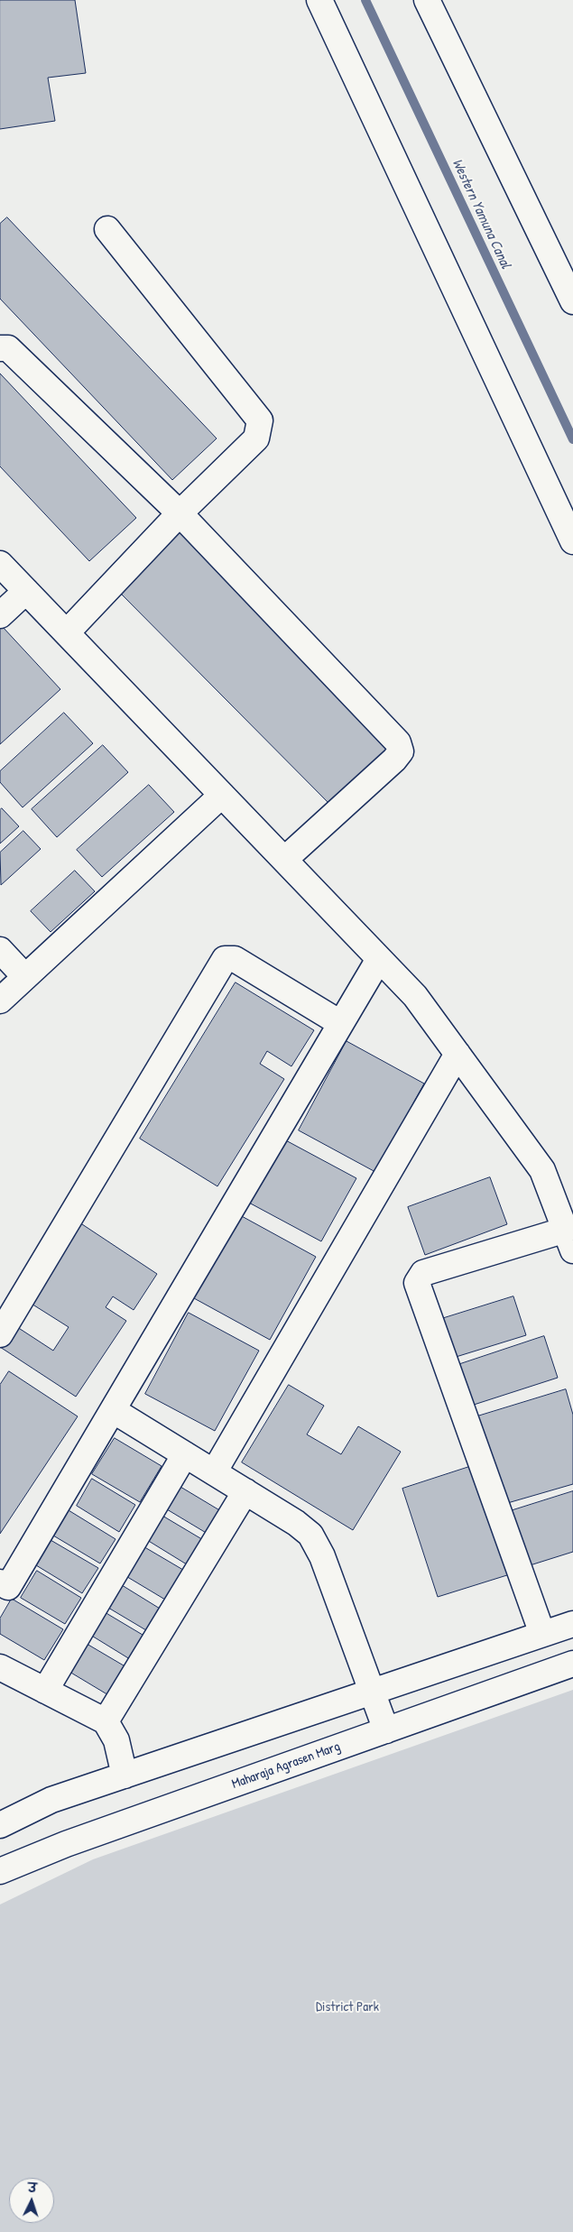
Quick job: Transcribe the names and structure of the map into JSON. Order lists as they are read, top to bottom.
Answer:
{
  "streets": {
    "street": ["Maharaja Agrasen Marg"]
  },
  "water": ["Western Yamuna Canal"],
  "parks": ["District Park"],
  "north": "top"
}
